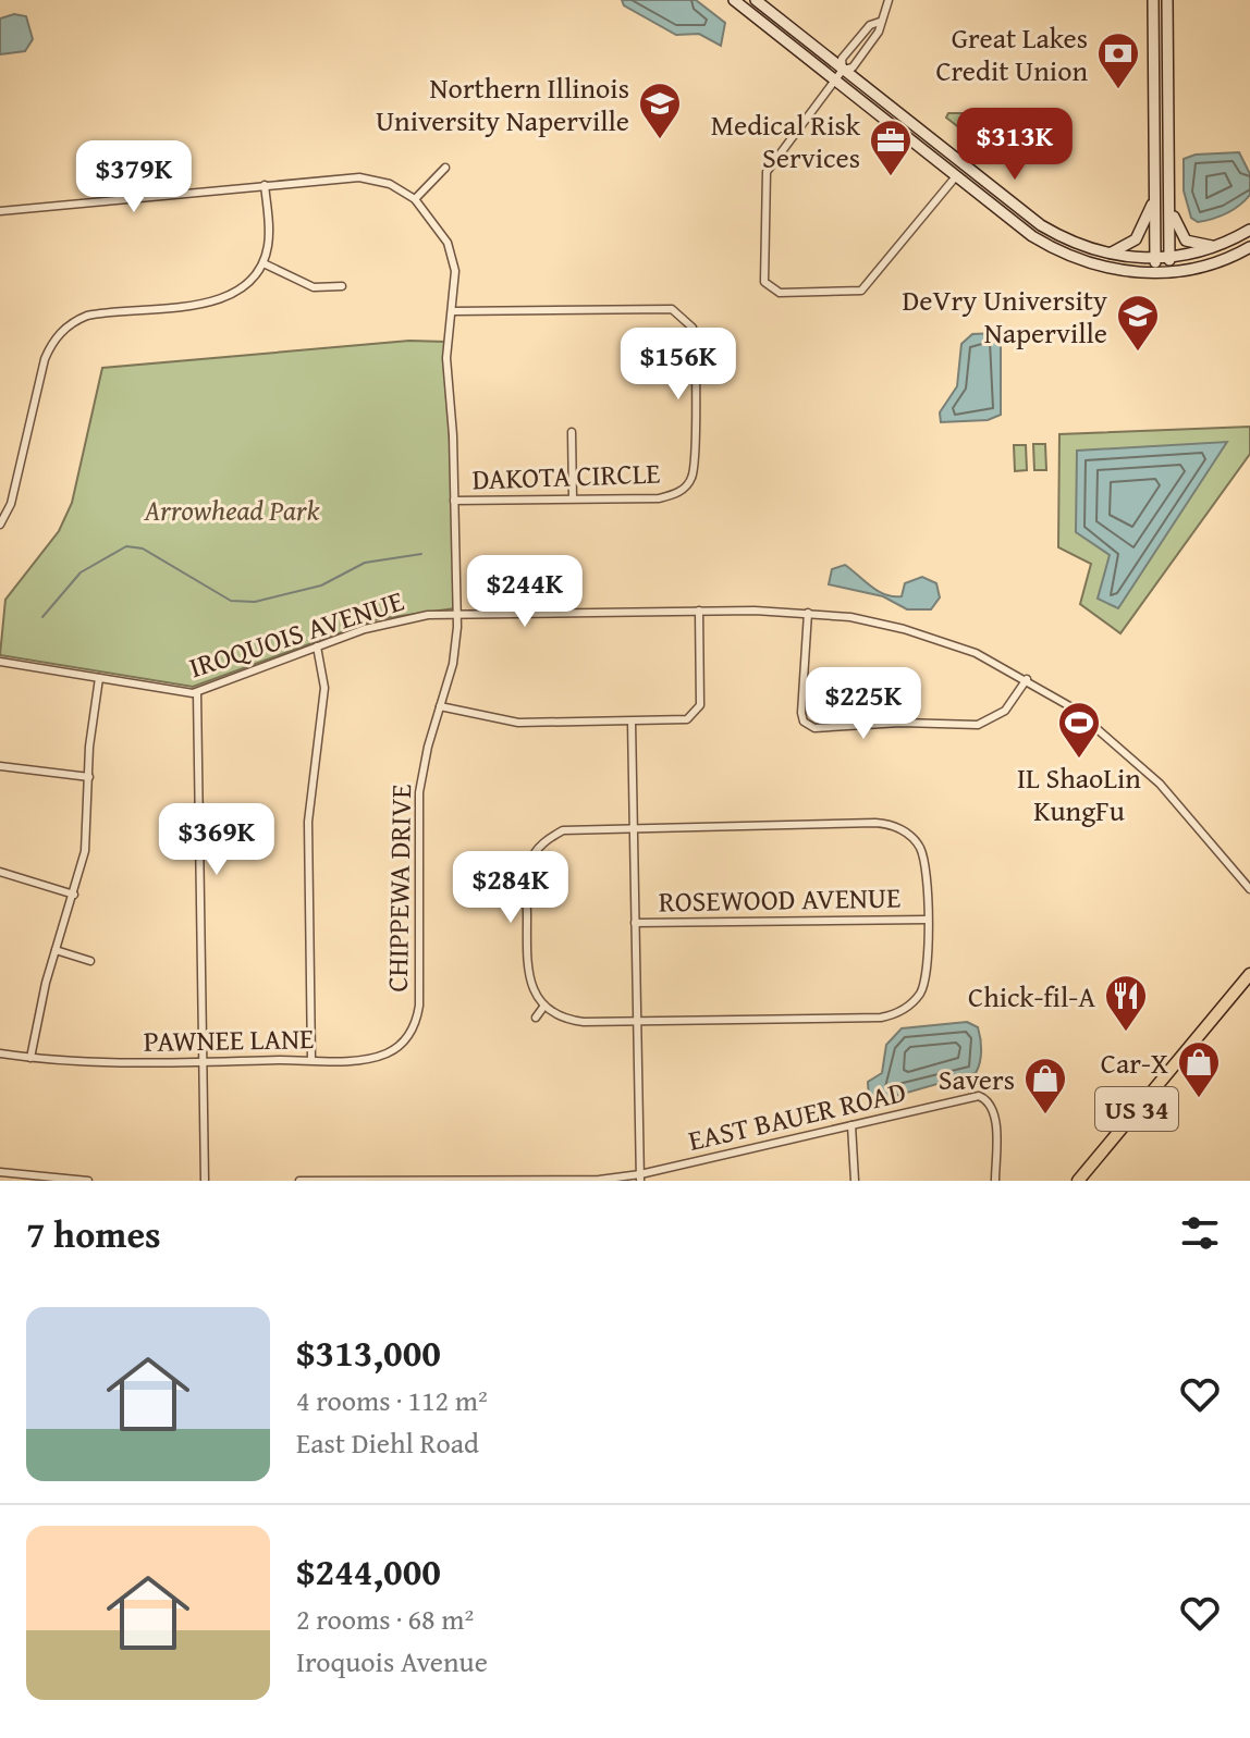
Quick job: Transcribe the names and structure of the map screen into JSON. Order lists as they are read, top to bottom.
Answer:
{
  "streets": {
    "main road": ["US 34"],
    "street": [
      "DAKOTA CIRCLE",
      "IROQUOIS AVENUE",
      "CHIPPEWA DRIVE",
      "ROSEWOOD AVENUE",
      "PAWNEE LANE",
      "EAST BAUER ROAD"
    ]
  },
  "crossings": [
    ["DAKOTA CIRCLE", "CHIPPEWA DRIVE"],
    ["IROQUOIS AVENUE", "CHIPPEWA DRIVE"],
    ["CHIPPEWA DRIVE", "PAWNEE LANE"]
  ],
  "parks": ["Arrowhead Park"],
  "places": {
    "bank": ["Great Lakes Credit Union"],
    "school or university": ["Northern Illinois University Naperville", "DeVry University Naperville"],
    "office": ["Medical Risk Services"],
    "sports": ["IL ShaoLin KungFu"],
    "restaurant": ["Chick-fil-A"],
    "shop": ["Car-X", "Savers"]
  },
  "page": {
    "price": [
      "$313K",
      "$379K",
      "$156K",
      "$244K",
      "$225K",
      "$369K",
      "$284K"
    ],
    "heading": "7 homes",
    "list": [
      {
        "name": "$313,000",
        "note": "4 rooms · 112 m² · East Diehl Road"
      },
      {
        "name": "$244,000",
        "note": "2 rooms · 68 m² · Iroquois Avenue"
      }
    ]
  }
}
